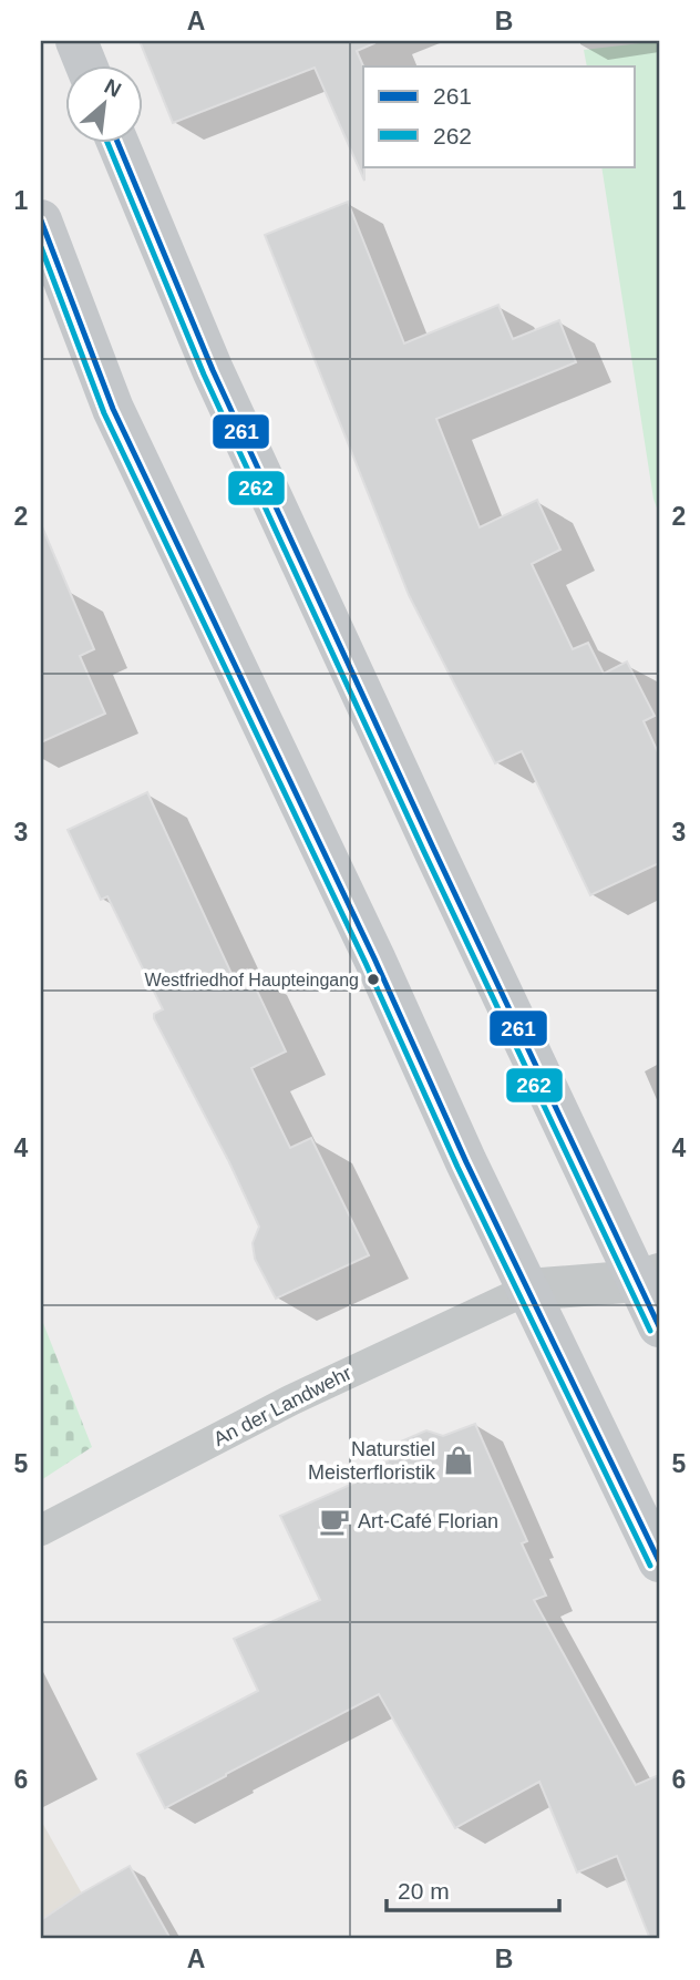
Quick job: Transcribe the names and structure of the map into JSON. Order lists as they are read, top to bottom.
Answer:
{
  "streets": {
    "lane": ["An der Landwehr"]
  },
  "places": {
    "other": ["Westfriedhof Haupteingang"],
    "shop": ["Naturstiel Meisterfloristik"],
    "cafe": ["Art-Café Florian"]
  },
  "lines": ["transit line 261", "transit line 262"],
  "legend": ["261", "262"],
  "scale_bar": "20 m",
  "north": "top right",
  "grid": {
    "columns": ["A", "B"],
    "rows": [
      "1",
      "2",
      "3",
      "4",
      "5",
      "6"
    ]
  }
}
